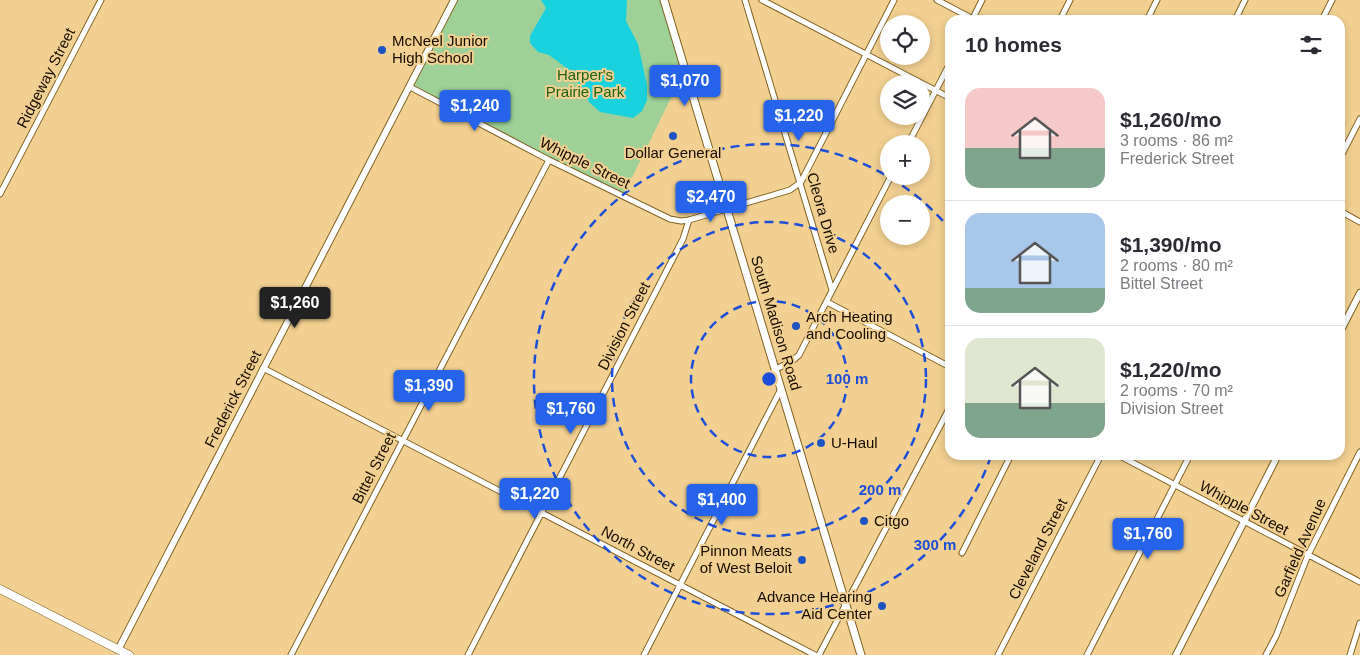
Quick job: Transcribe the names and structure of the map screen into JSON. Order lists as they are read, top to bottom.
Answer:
{
  "streets": {
    "main road": ["South Madison Road"],
    "street": [
      "Ridgeway Street",
      "Whipple Street",
      "Cleora Drive",
      "Division Street",
      "Frederick Street",
      "Bittel Street",
      "Garfield Avenue",
      "North Street",
      "Cleveland Street"
    ]
  },
  "crossings": [
    ["Whipple Street", "Cleora Drive"],
    ["Whipple Street", "South Madison Road"],
    ["Whipple Street", "Division Street"],
    ["Whipple Street", "Frederick Street"],
    ["Whipple Street", "Bittel Street"],
    ["Whipple Street", "Garfield Avenue"],
    ["Division Street", "North Street"],
    ["Frederick Street", "North Street"],
    ["Bittel Street", "North Street"]
  ],
  "parks": ["Harper's Prairie Park"],
  "places": [
    "McNeel Junior High School",
    "Dollar General",
    "Arch Heating and Cooling",
    "U-Haul",
    "Citgo",
    "Pinnon Meats of West Beloit",
    "Advance Hearing Aid Center"
  ],
  "page": {
    "map_buttons": ["+", "−"],
    "heading": "10 homes",
    "price": [
      "$1,070",
      "$1,240",
      "$1,220",
      "$2,470",
      "$1,260",
      "$1,390",
      "$1,760",
      "$1,220",
      "$1,400",
      "$1,760"
    ],
    "list": [
      {
        "name": "$1,260/mo",
        "note": "3 rooms · 86 m² · Frederick Street"
      },
      {
        "name": "$1,390/mo",
        "note": "2 rooms · 80 m² · Bittel Street"
      },
      {
        "name": "$1,220/mo",
        "note": "2 rooms · 70 m² · Division Street"
      }
    ]
  },
  "rings": ["100 m", "200 m", "300 m"]
}
